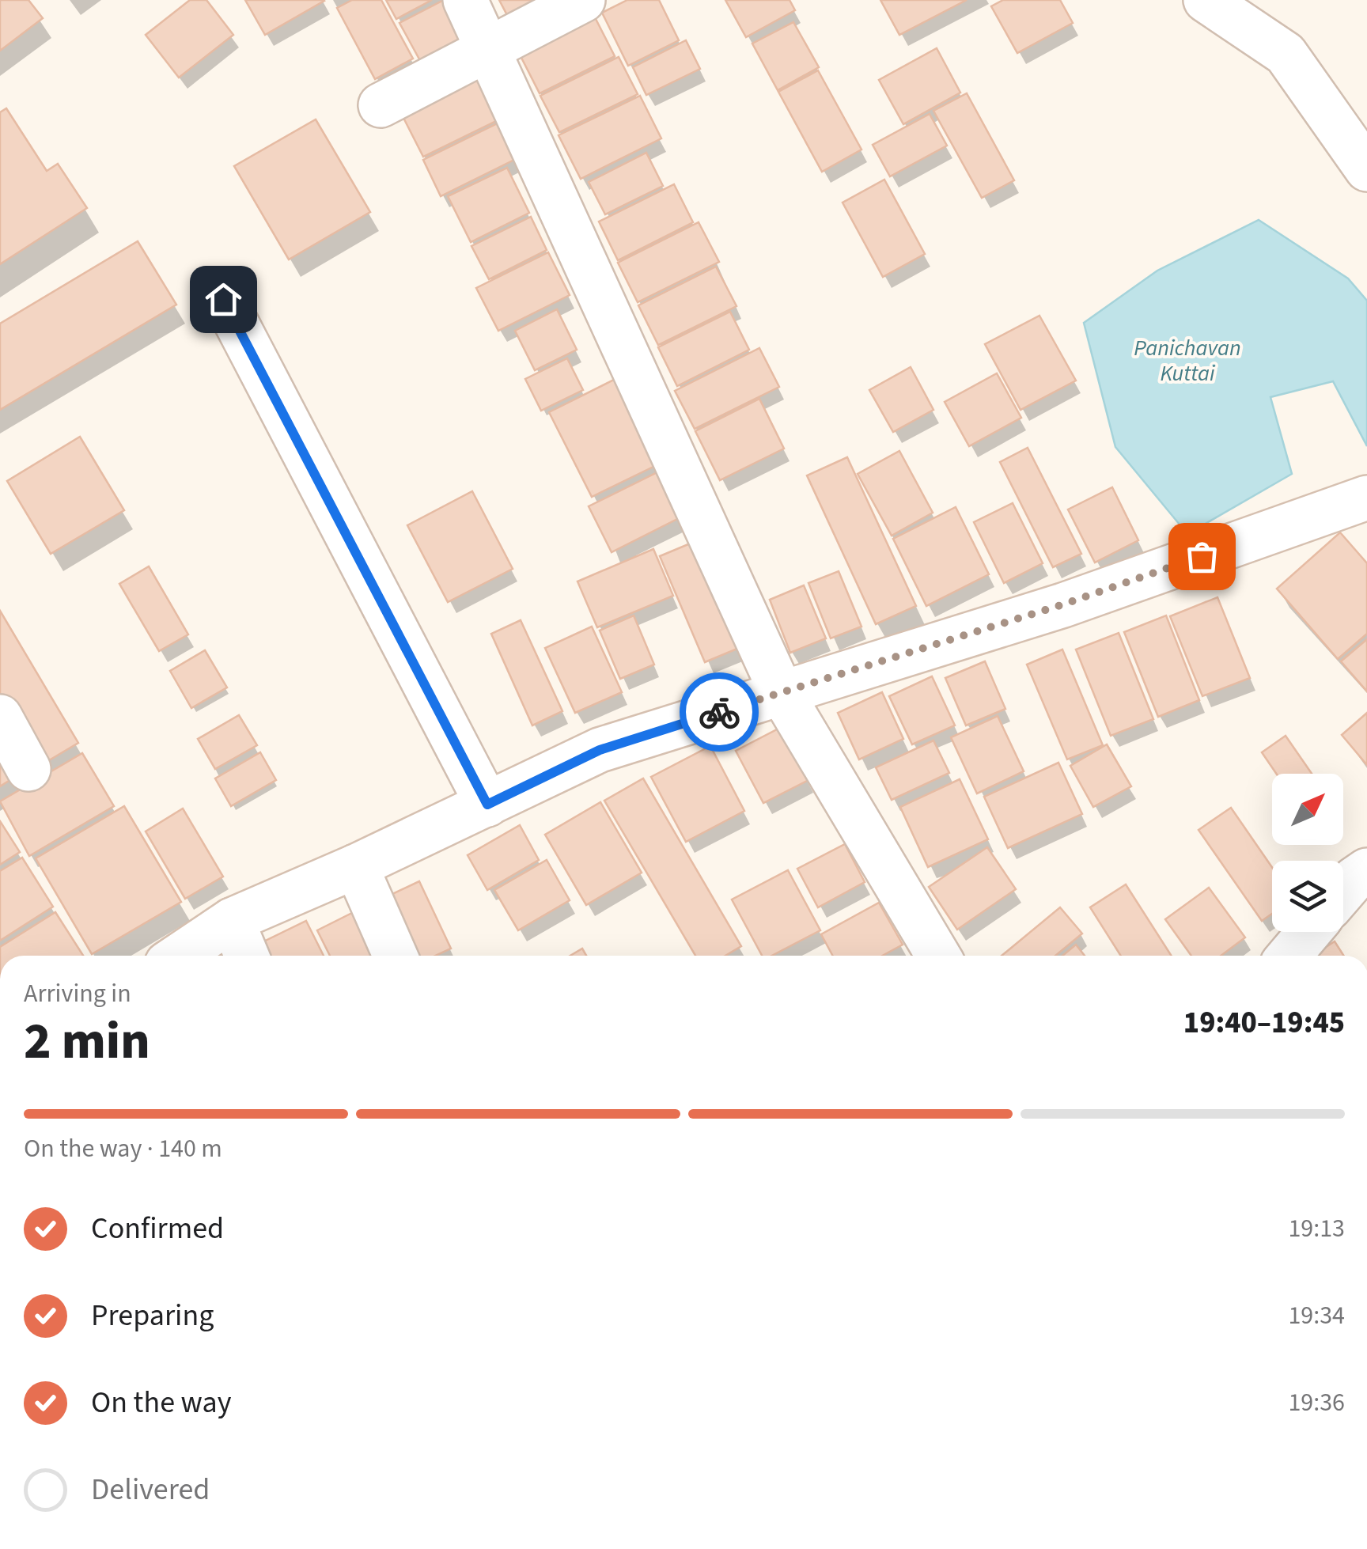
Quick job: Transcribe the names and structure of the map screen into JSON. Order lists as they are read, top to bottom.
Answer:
{
  "water": ["Panichavan Kuttai"],
  "north": "top right",
  "page": {
    "heading": ["2 min", "Arriving in", "19:40–19:45"],
    "bar": "On the way · 140 m",
    "list": [
      ["Confirmed", "19:13"],
      ["Preparing", "19:34"],
      ["On the way", "19:36"],
      "Delivered"
    ]
  }
}
